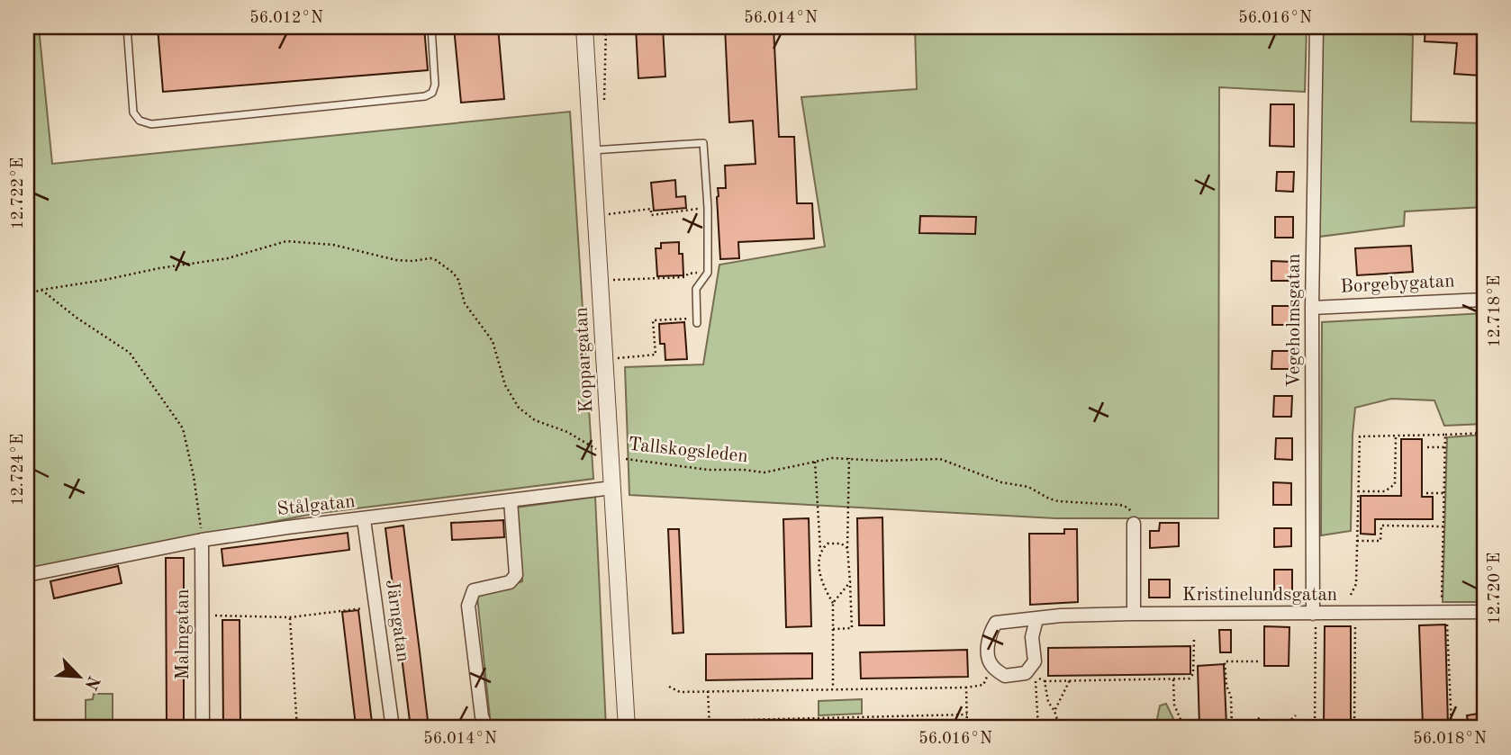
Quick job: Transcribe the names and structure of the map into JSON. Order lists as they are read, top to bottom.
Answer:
{
  "streets": {
    "street": [
      "Borgebygatan",
      "Vegeholmsgatan",
      "Koppargatan",
      "Stålgatan",
      "Kristinelundsgatan",
      "Järngatan",
      "Malmgatan"
    ],
    "path": ["Tallskogsleden"]
  },
  "crossings": [
    ["Borgebygatan", "Vegeholmsgatan"],
    ["Vegeholmsgatan", "Kristinelundsgatan"],
    ["Koppargatan", "Tallskogsleden"],
    ["Koppargatan", "Stålgatan"],
    ["Stålgatan", "Järngatan"],
    ["Stålgatan", "Malmgatan"]
  ],
  "north": "bottom right",
  "coordinates": [
    "56.012°N",
    "56.014°N",
    "56.016°N",
    "12.722°E",
    "12.718°E",
    "12.724°E",
    "12.720°E",
    "56.018°N"
  ]
}
